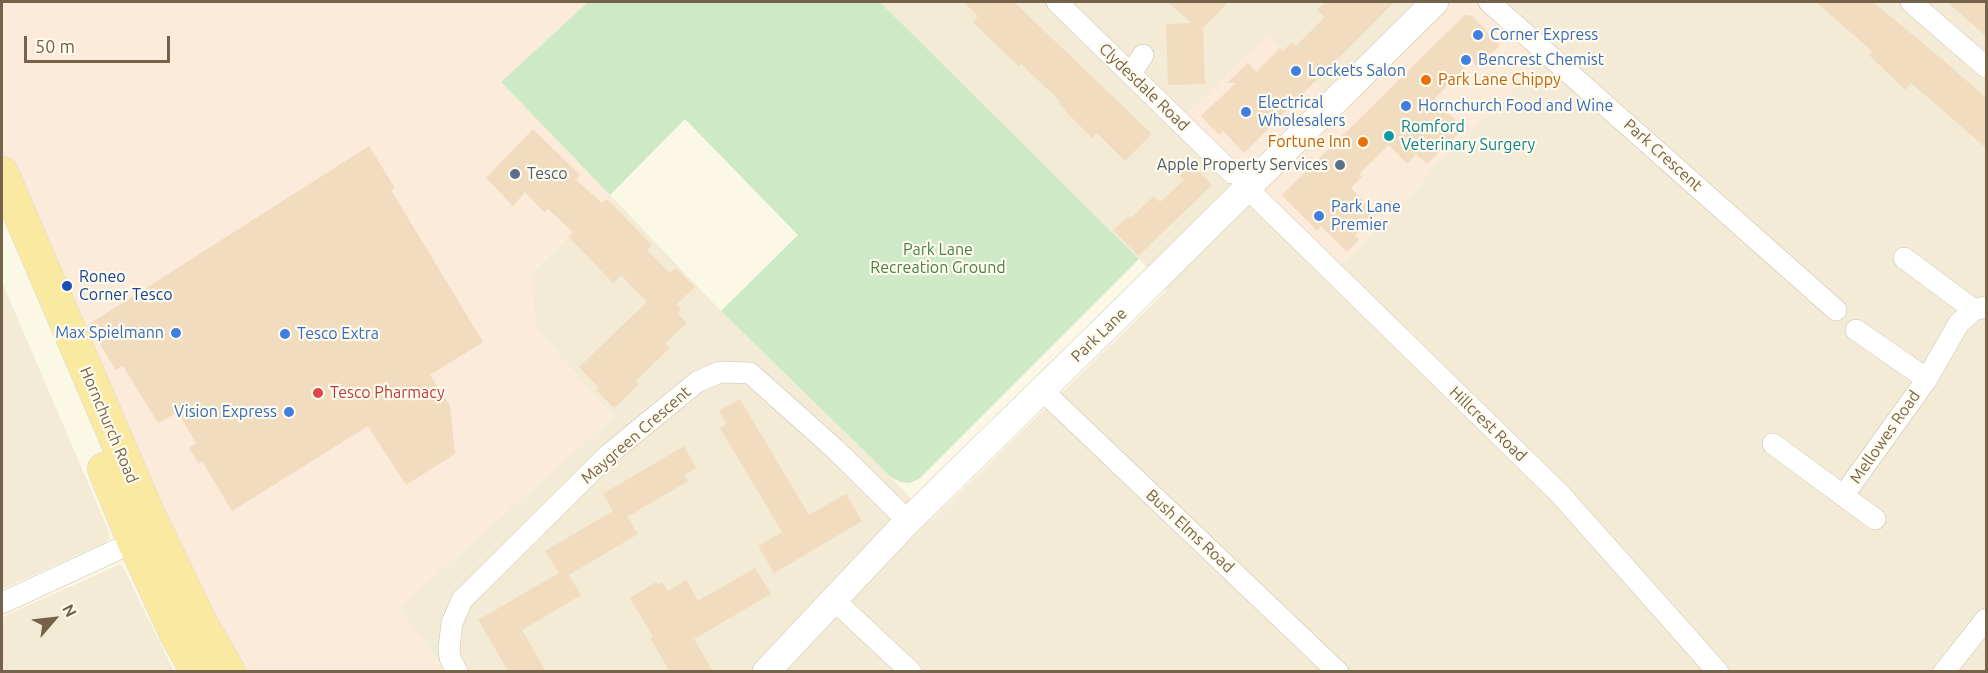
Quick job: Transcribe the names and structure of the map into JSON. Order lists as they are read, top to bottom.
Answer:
{
  "streets": {
    "main road": ["Hornchurch Road"],
    "street": [
      "Clydesdale Road",
      "Park Crescent",
      "Park Lane",
      "Hillcrest Road",
      "Maygreen Crescent",
      "Mellowes Road",
      "Bush Elms Road"
    ]
  },
  "crossings": [
    ["Clydesdale Road", "Park Lane"],
    ["Clydesdale Road", "Hillcrest Road"],
    ["Park Lane", "Hillcrest Road"],
    ["Park Lane", "Maygreen Crescent"],
    ["Park Lane", "Bush Elms Road"]
  ],
  "parks": ["Park Lane Recreation Ground"],
  "places": [
    "Corner Express",
    "Bencrest Chemist",
    "Lockets Salon",
    "Park Lane Chippy",
    "Hornchurch Food and Wine",
    "Electrical Wholesalers",
    "Romford Veterinary Surgery",
    "Fortune Inn",
    "Apple Property Services",
    "Tesco",
    "Park Lane Premier",
    "Roneo Corner Tesco",
    "Max Spielmann",
    "Tesco Extra",
    "Tesco Pharmacy",
    "Vision Express"
  ],
  "scale_bar": "50 m",
  "north": "top right"
}
